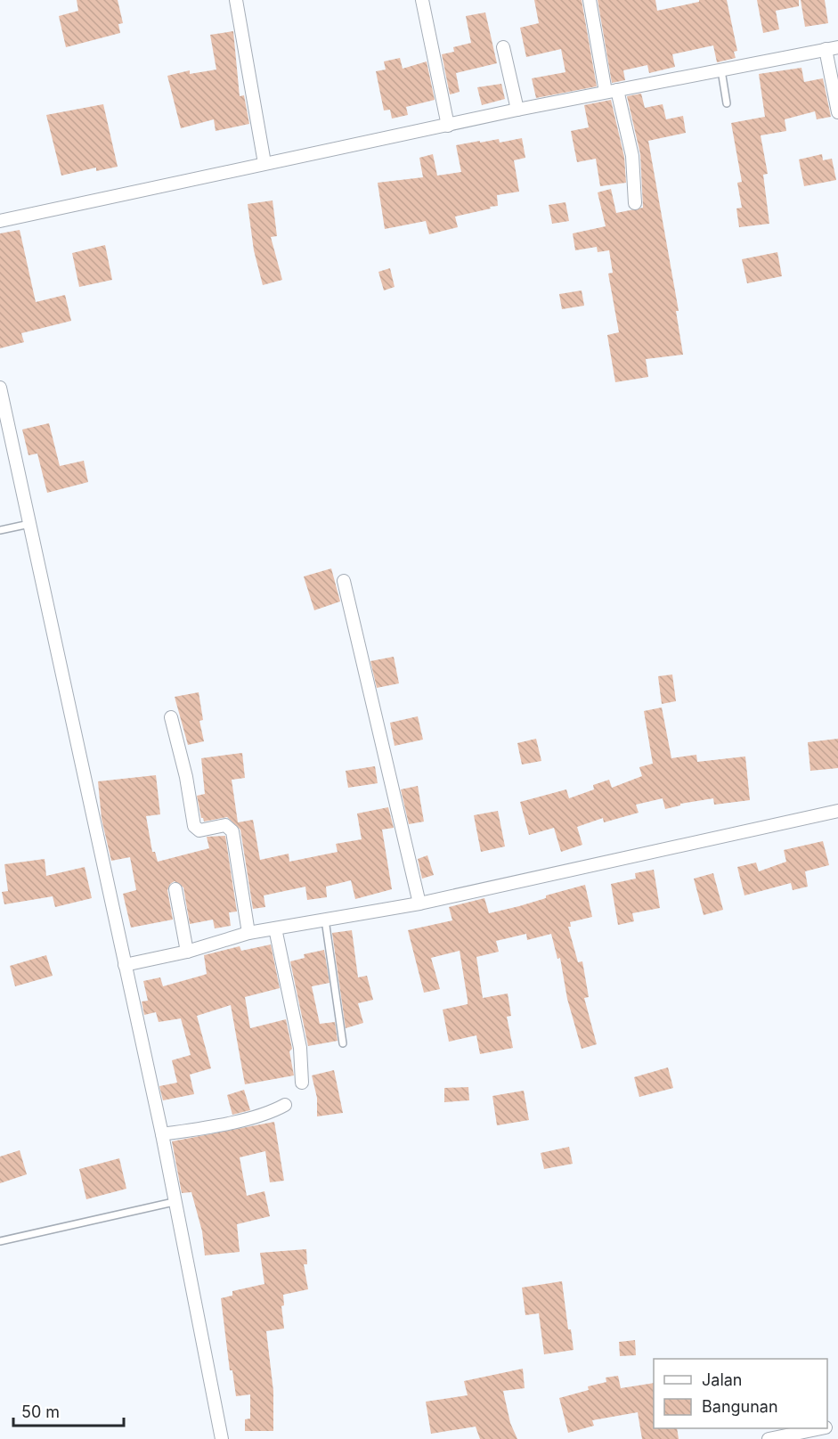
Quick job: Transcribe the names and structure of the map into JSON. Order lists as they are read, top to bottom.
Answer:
{
  "legend": ["Jalan", "Bangunan"],
  "scale_bar": "50 m"
}
